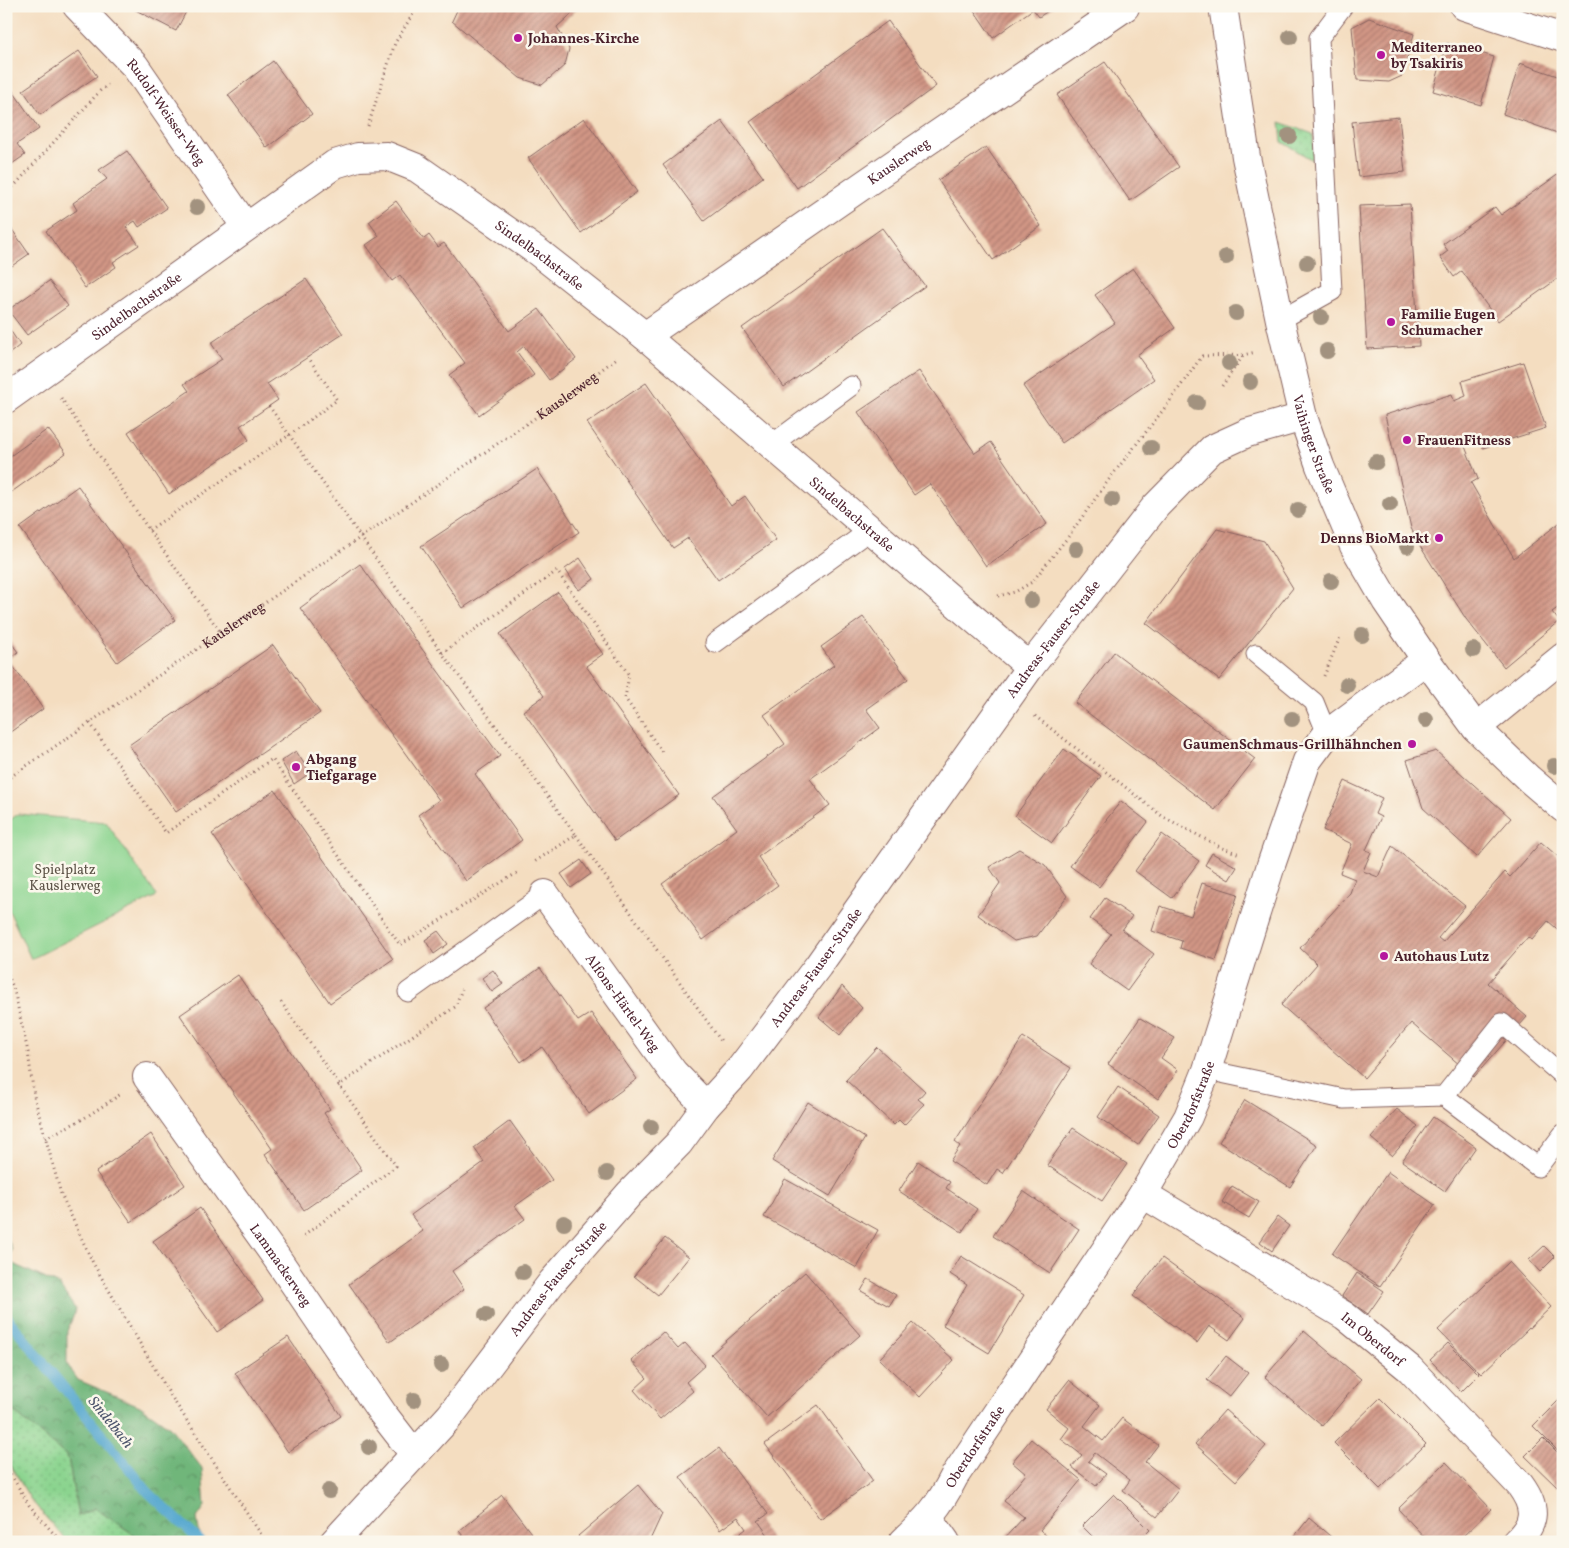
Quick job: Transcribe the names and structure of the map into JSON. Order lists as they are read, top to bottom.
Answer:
{
  "streets": {
    "street": [
      "Rudolf-Weisser-Weg",
      "Kauslerweg",
      "Sindelbachstraße",
      "Vaihinger Straße",
      "Andreas-Fauser-Straße",
      "Alfons-Härtel-Weg",
      "Oberdorfstraße",
      "Lammackerweg",
      "Im Oberdorf"
    ]
  },
  "crossings": [
    ["Rudolf-Weisser-Weg", "Sindelbachstraße"],
    ["Kauslerweg", "Sindelbachstraße"],
    ["Sindelbachstraße", "Andreas-Fauser-Straße"],
    ["Vaihinger Straße", "Andreas-Fauser-Straße"],
    ["Vaihinger Straße", "Oberdorfstraße"],
    ["Andreas-Fauser-Straße", "Alfons-Härtel-Weg"],
    ["Andreas-Fauser-Straße", "Lammackerweg"],
    ["Oberdorfstraße", "Im Oberdorf"]
  ],
  "water": ["Sindelbach"],
  "parks": ["Spielplatz Kauslerweg"],
  "places": [
    "Johannes-Kirche",
    "Mediterraneo by Tsakiris",
    "Familie Eugen Schumacher",
    "FrauenFitness",
    "Denns BioMarkt",
    "GaumenSchmaus-Grillhähnchen",
    "Abgang Tiefgarage",
    "Autohaus Lutz"
  ]
}
